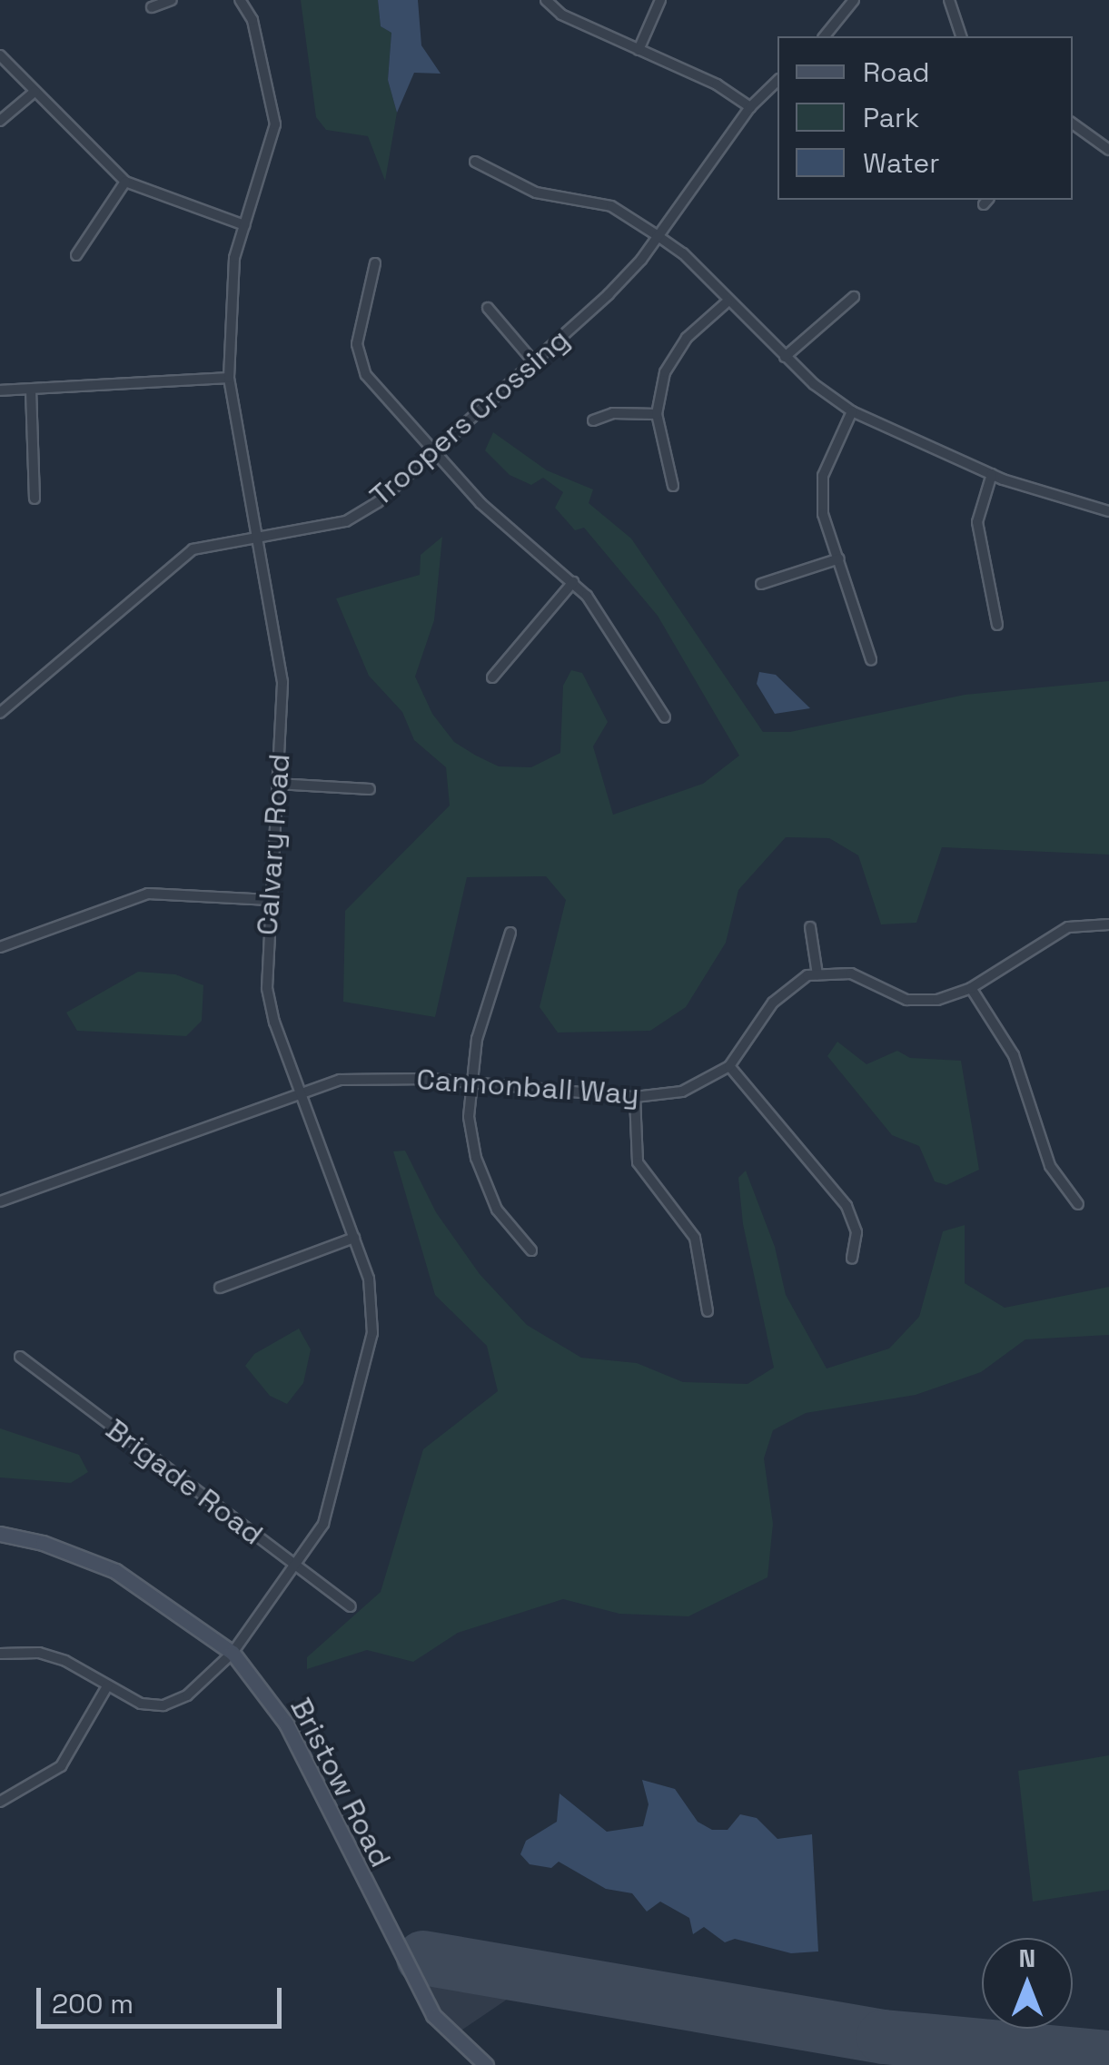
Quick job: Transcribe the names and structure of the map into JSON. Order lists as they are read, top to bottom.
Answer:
{
  "streets": {
    "main road": ["Bristow Road"],
    "street": [
      "Troopers Crossing",
      "Calvary Road",
      "Cannonball Way",
      "Brigade Road"
    ]
  },
  "crossings": [
    ["Troopers Crossing", "Calvary Road"],
    ["Calvary Road", "Cannonball Way"],
    ["Calvary Road", "Brigade Road"],
    ["Calvary Road", "Bristow Road"]
  ],
  "legend": ["Road", "Park", "Water"],
  "scale_bar": "200 m",
  "north": "top"
}
